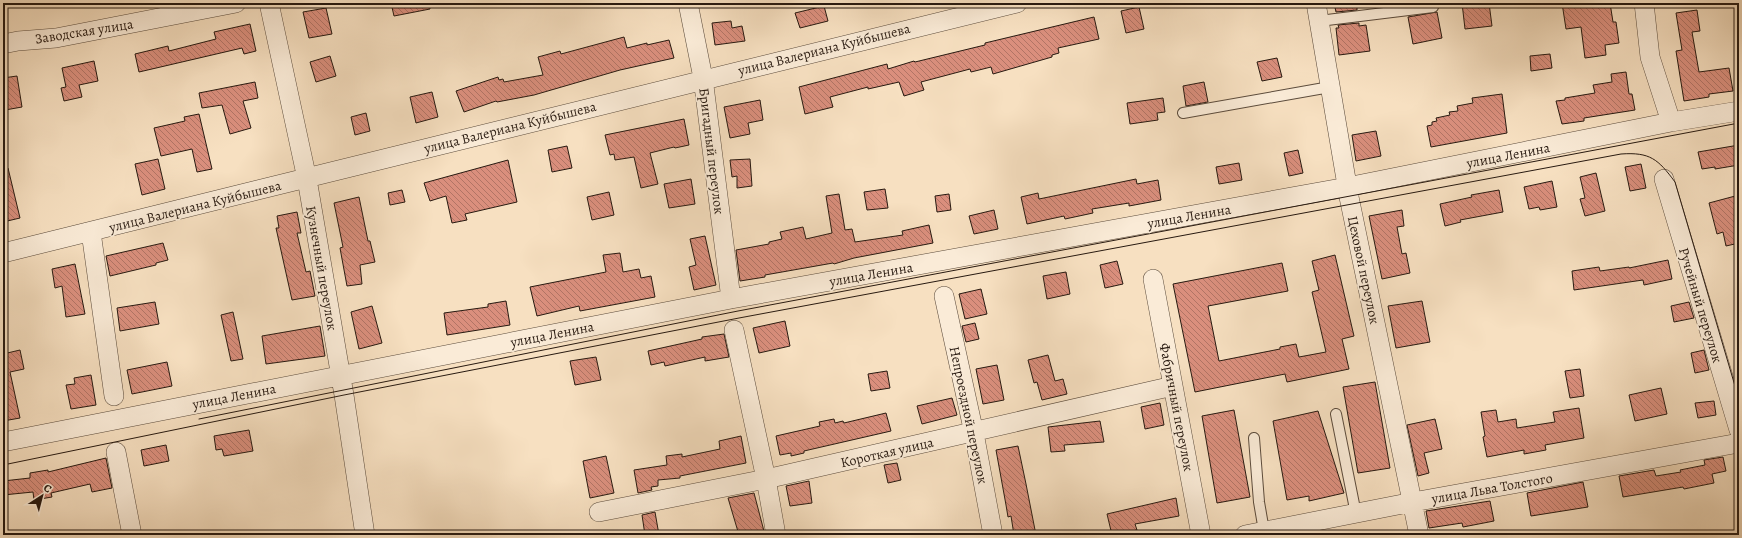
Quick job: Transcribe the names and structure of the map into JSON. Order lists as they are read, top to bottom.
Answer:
{
  "streets": {
    "street": [
      "Заводская улица",
      "улица Валериана Куйбышева",
      "Бригадный переулок",
      "улица Ленина",
      "Кузнечный переулок",
      "Цеховой переулок",
      "Ручейный переулок",
      "Фабричный переулок",
      "Непроездной переулок",
      "Короткая улица",
      "улица Льва Толстого"
    ]
  },
  "crossings": [
    ["улица Валериана Куйбышева", "Бригадный переулок"],
    ["улица Валериана Куйбышева", "Кузнечный переулок"],
    ["Бригадный переулок", "улица Ленина"],
    ["улица Ленина", "Кузнечный переулок"],
    ["улица Ленина", "Цеховой переулок"],
    ["Цеховой переулок", "улица Льва Толстого"],
    ["Фабричный переулок", "Короткая улица"],
    ["Непроездной переулок", "Короткая улица"]
  ],
  "north": "top right"
}
